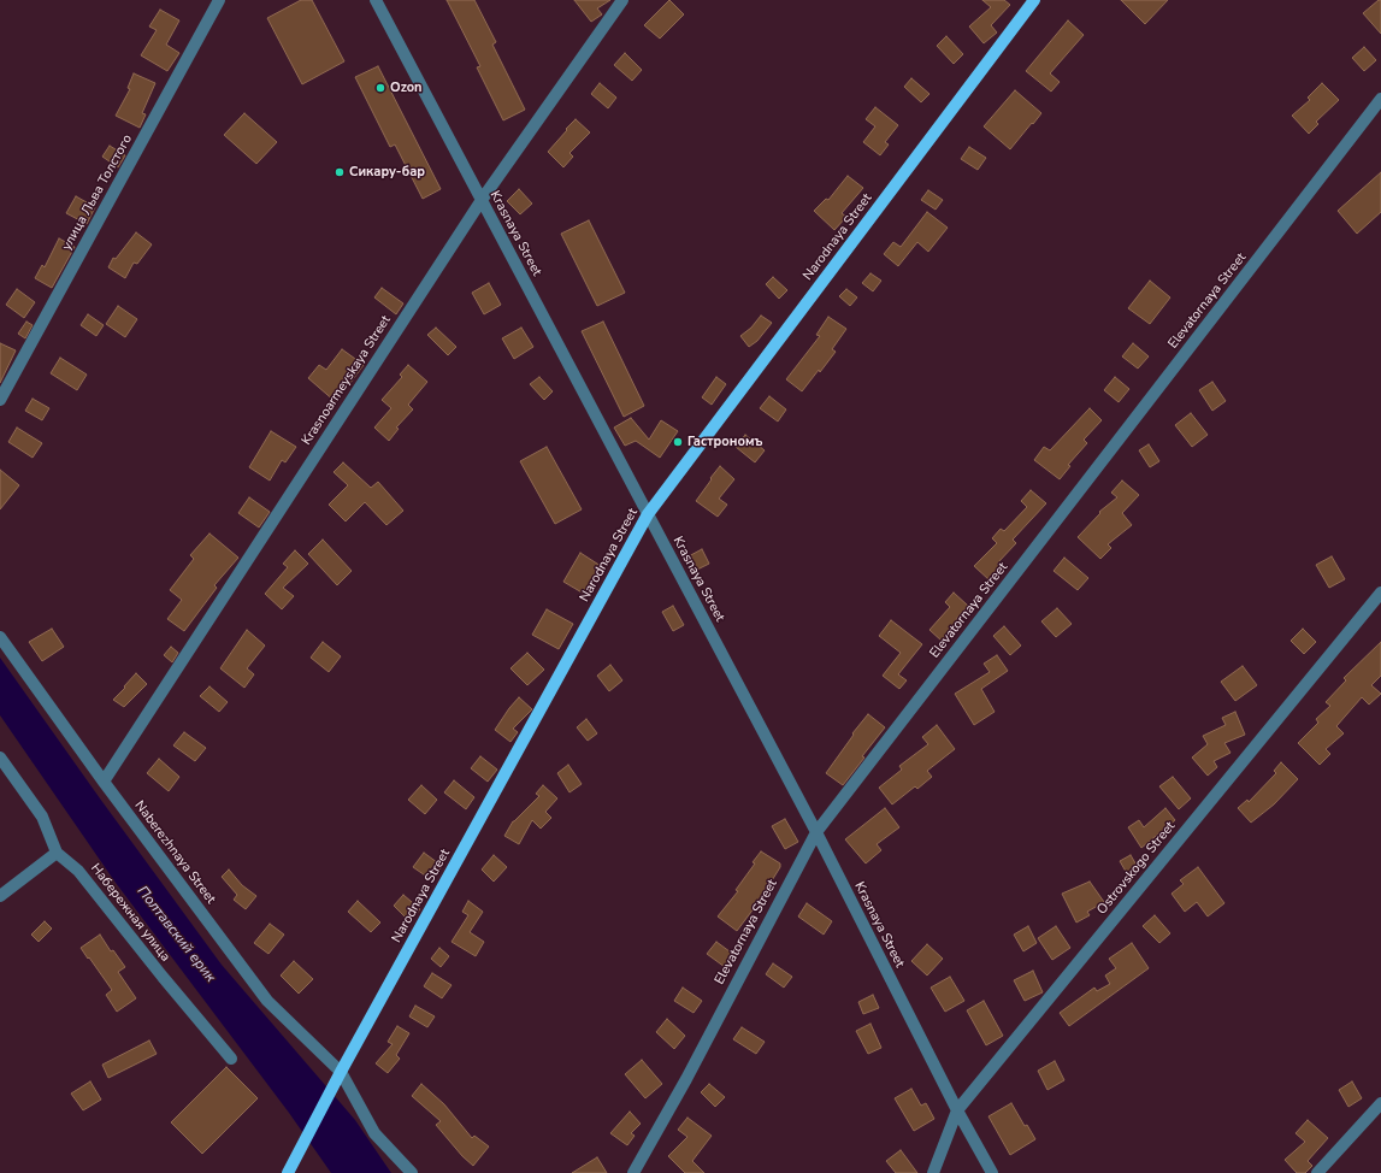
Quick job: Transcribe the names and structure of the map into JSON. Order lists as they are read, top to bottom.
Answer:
{
  "streets": {
    "main road": ["Narodnaya Street"],
    "street": [
      "улица Льва Толстого",
      "Krasnaya Street",
      "Elevatornaya Street",
      "Krasnoarmeyskaya Street",
      "Naberezhnaya Street",
      "Ostrovskogo Street",
      "Набережная улица"
    ]
  },
  "crossings": [
    ["Krasnaya Street", "Narodnaya Street"],
    ["Krasnaya Street", "Elevatornaya Street"],
    ["Krasnaya Street", "Krasnoarmeyskaya Street"],
    ["Krasnaya Street", "Ostrovskogo Street"],
    ["Narodnaya Street", "Naberezhnaya Street"],
    ["Krasnoarmeyskaya Street", "Naberezhnaya Street"]
  ],
  "water": ["Полтавский ерик"],
  "places": ["Ozon", "Сикару-бар", "Гастрономъ"]
}
